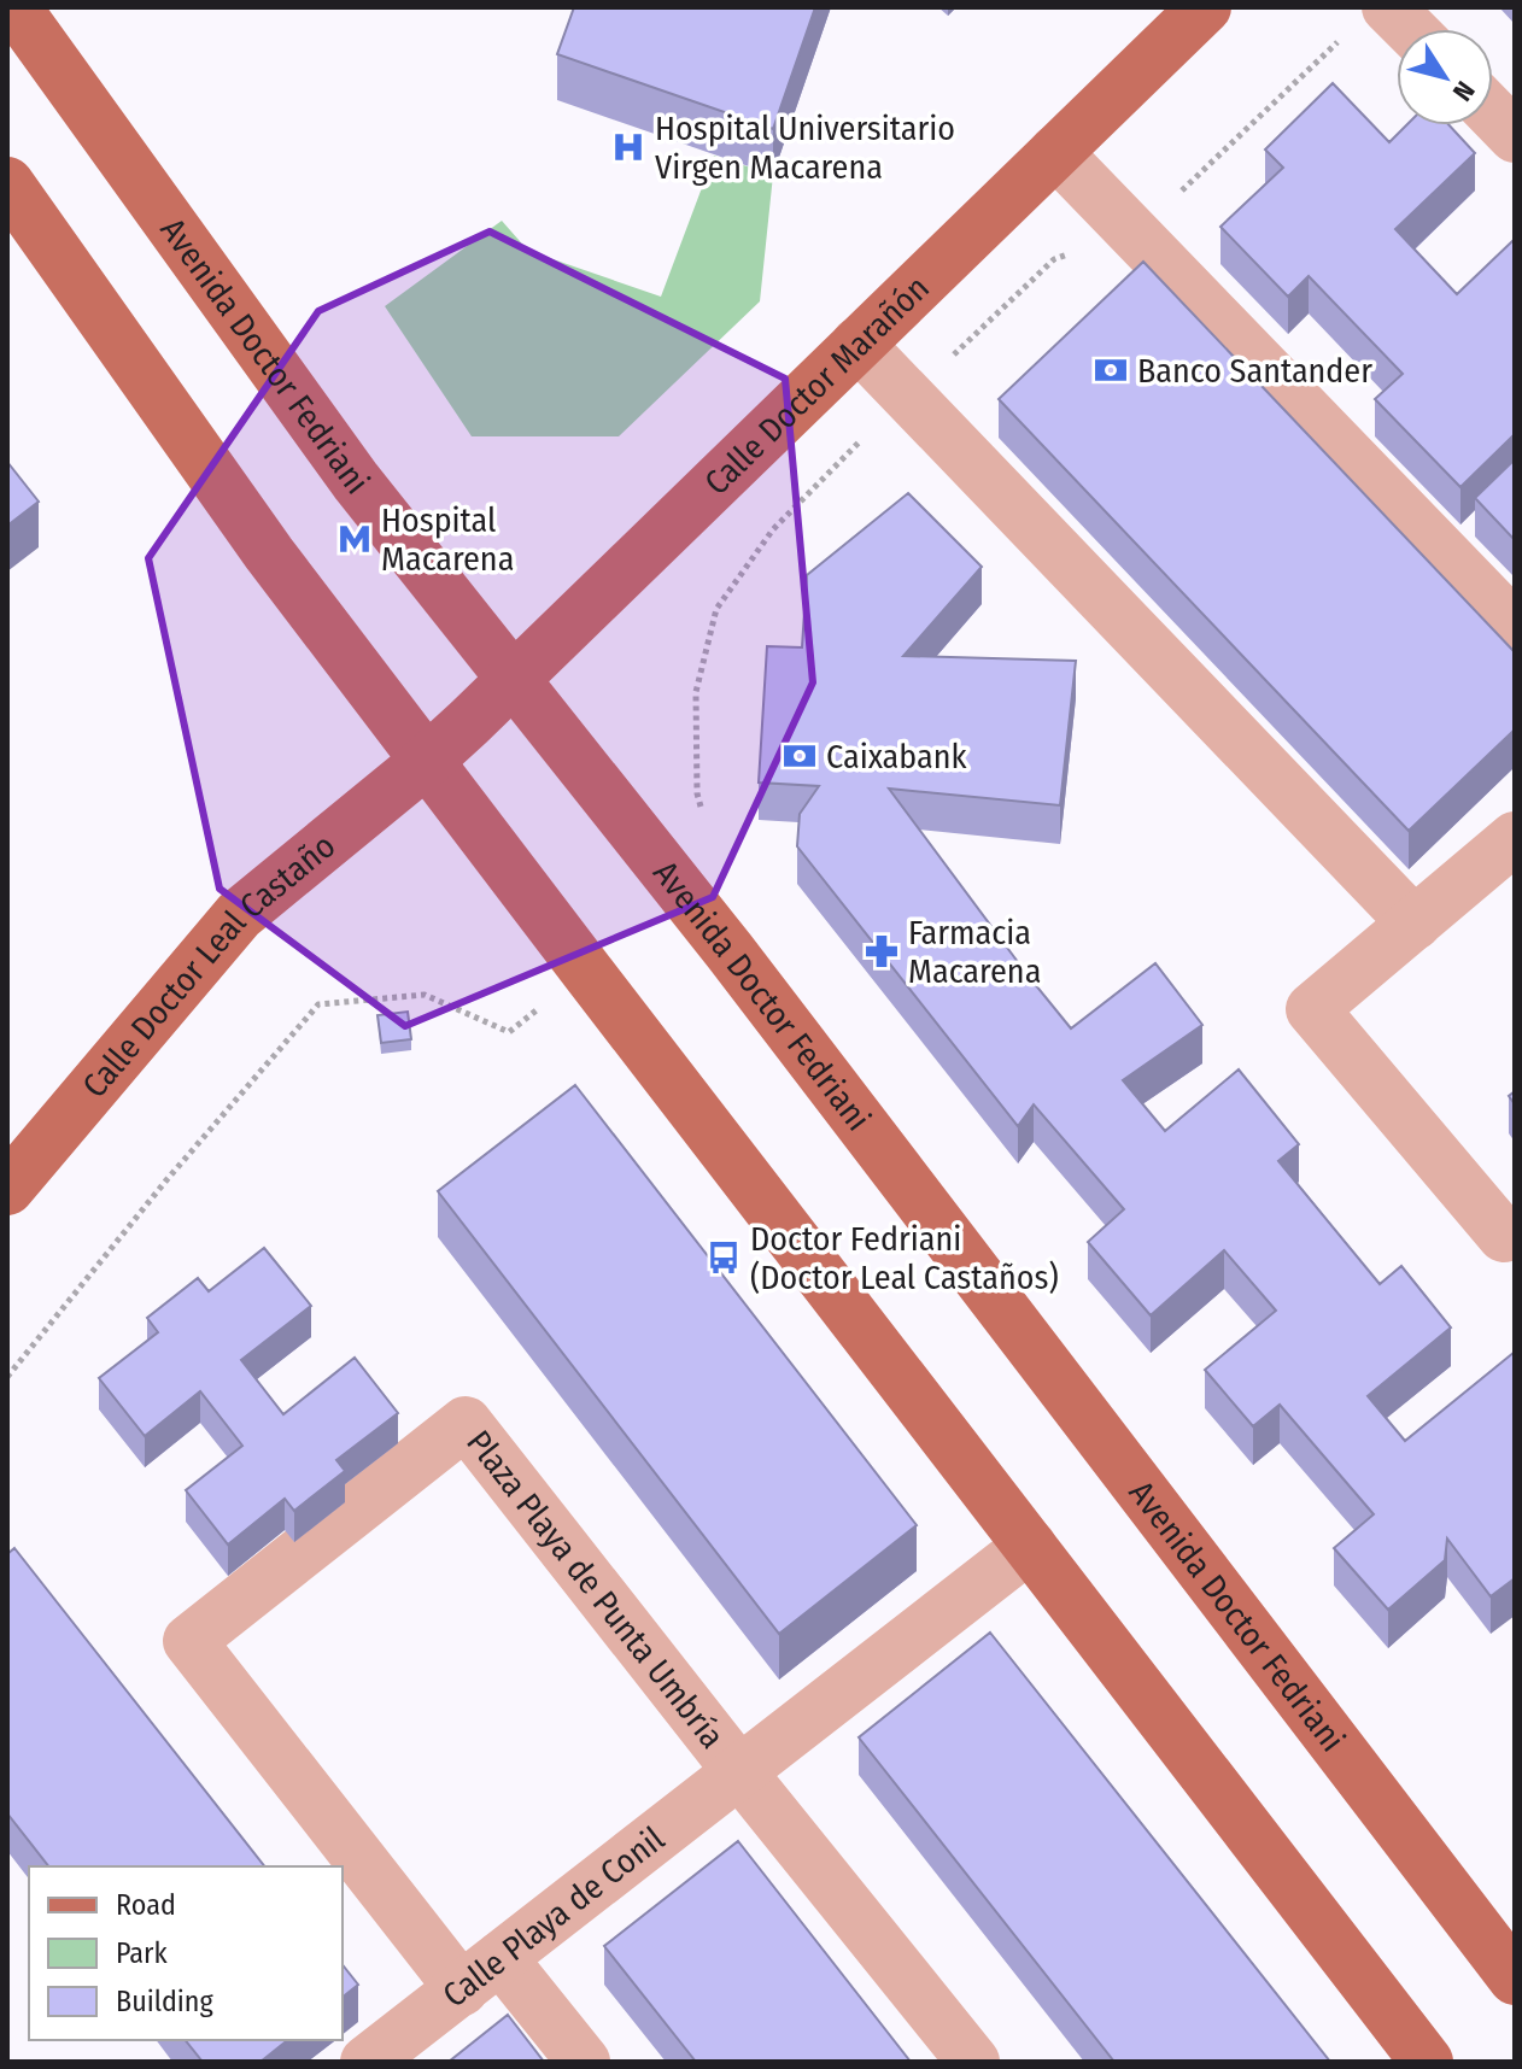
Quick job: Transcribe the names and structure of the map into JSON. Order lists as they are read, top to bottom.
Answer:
{
  "streets": {
    "main road": ["Avenida Doctor Fedriani", "Calle Doctor Marañón", "Calle Doctor Leal Castaño"],
    "street": ["Plaza Playa de Punta Umbría", "Calle Playa de Conil"]
  },
  "crossings": [
    ["Avenida Doctor Fedriani", "Calle Doctor Marañón"],
    ["Calle Doctor Marañón", "Calle Doctor Leal Castaño"],
    ["Plaza Playa de Punta Umbría", "Calle Playa de Conil"]
  ],
  "places": {
    "hospital": ["Hospital Universitario Virgen Macarena"],
    "bank": ["Banco Santander", "Caixabank"],
    "metro station": ["Hospital Macarena"],
    "pharmacy": ["Farmacia Macarena"],
    "bus stop": ["Doctor Fedriani (Doctor Leal Castaños)"]
  },
  "legend": ["Road", "Park", "Building"],
  "north": "bottom right"
}
